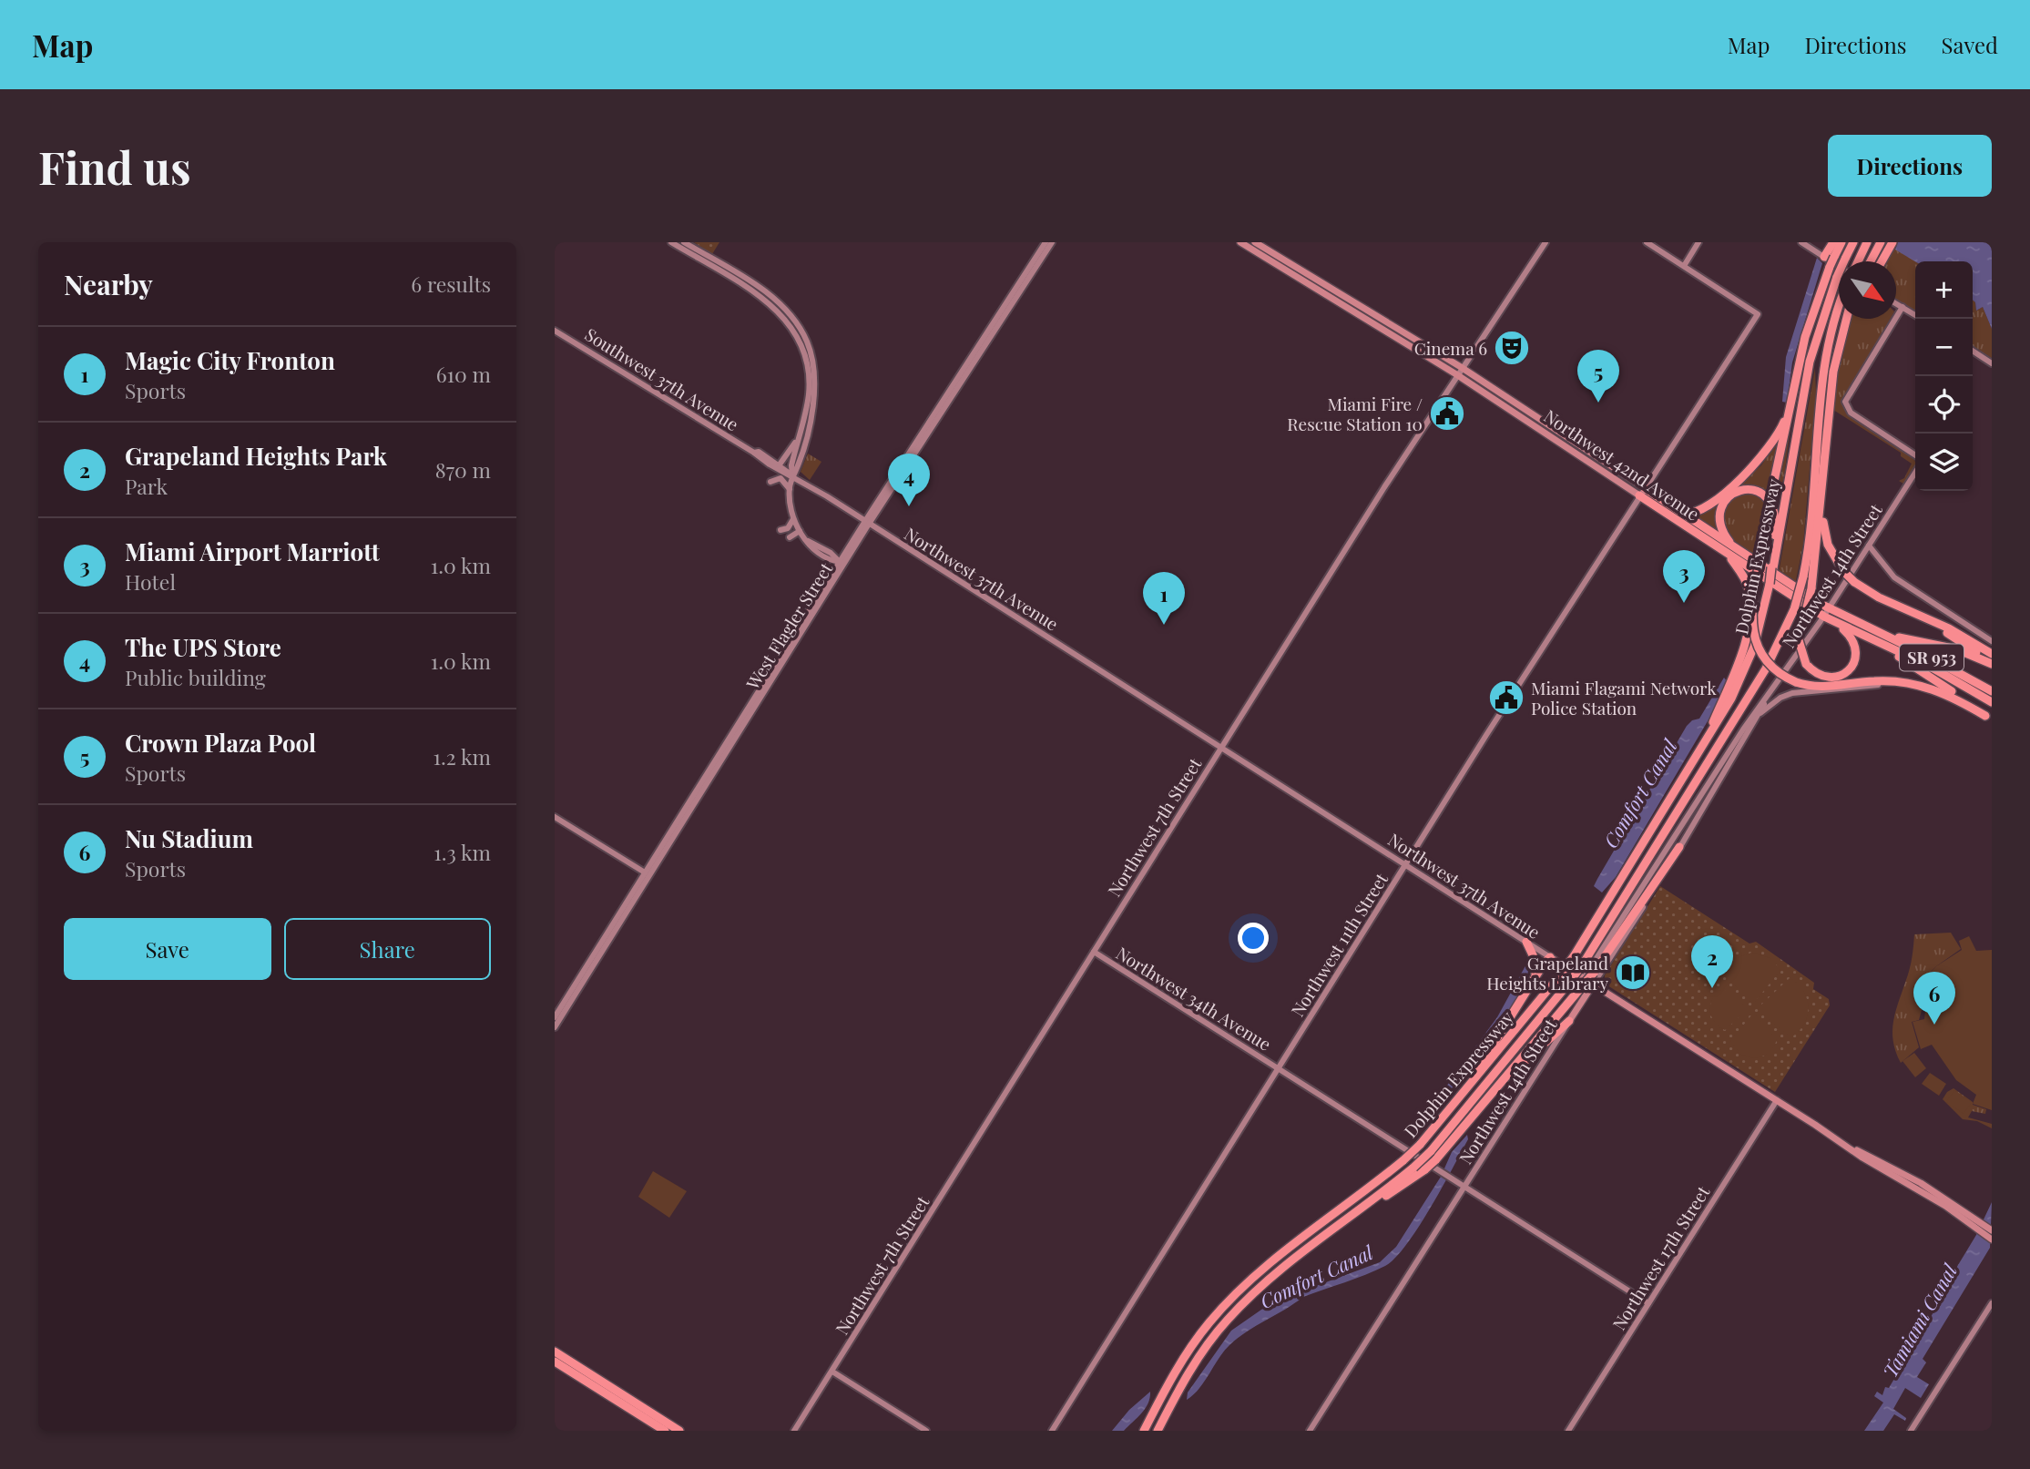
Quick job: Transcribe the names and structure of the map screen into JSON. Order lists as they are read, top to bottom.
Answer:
{
  "streets": {
    "highway": ["Northwest 42nd Avenue", "Dolphin Expressway", "SR 953"],
    "main road": [
      "Southwest 37th Avenue",
      "Northwest 14th Street",
      "Northwest 37th Avenue",
      "West Flagler Street",
      "Northwest 7th Street",
      "Northwest 11th Street",
      "Northwest 34th Avenue",
      "Northwest 17th Street"
    ]
  },
  "crossings": [
    ["Southwest 37th Avenue", "Northwest 37th Avenue"],
    ["Southwest 37th Avenue", "West Flagler Street"],
    ["Northwest 42nd Avenue", "Northwest 14th Street"],
    ["Northwest 42nd Avenue", "Northwest 7th Street"],
    ["Northwest 42nd Avenue", "Northwest 11th Street"],
    ["Northwest 14th Street", "Northwest 37th Avenue"],
    ["Northwest 14th Street", "Northwest 34th Avenue"],
    ["Northwest 37th Avenue", "West Flagler Street"],
    ["Northwest 37th Avenue", "Northwest 7th Street"],
    ["Northwest 37th Avenue", "Northwest 11th Street"],
    ["Northwest 37th Avenue", "Northwest 17th Street"],
    ["Northwest 7th Street", "Northwest 34th Avenue"],
    ["Northwest 11th Street", "Northwest 34th Avenue"]
  ],
  "water": ["Comfort Canal", "Tamiami Canal"],
  "places": {
    "theatre": ["Cinema 6"],
    "public building": ["Miami Fire / Rescue Station 10", "Miami Flagami Network Police Station"],
    "library": ["Grapeland Heights Library"]
  },
  "north": "bottom right",
  "page": {
    "header": "Map",
    "nav": ["Map", "Directions", "Saved"],
    "buttons": [
      "Directions",
      ["Save", "Share"]
    ],
    "title": "Find us",
    "heading": ["Nearby", "6 results"],
    "map_buttons": ["+", "−"],
    "list": [
      {
        "mark": "1",
        "name": "Magic City Fronton",
        "note": "Sports",
        "value": "610 m"
      },
      {
        "mark": "2",
        "name": "Grapeland Heights Park",
        "note": "Park",
        "value": "870 m"
      },
      {
        "mark": "3",
        "name": "Miami Airport Marriott",
        "note": "Hotel",
        "value": "1.0 km"
      },
      {
        "mark": "4",
        "name": "The UPS Store",
        "note": "Public building",
        "value": "1.0 km"
      },
      {
        "mark": "5",
        "name": "Crown Plaza Pool",
        "note": "Sports",
        "value": "1.2 km"
      },
      {
        "mark": "6",
        "name": "Nu Stadium",
        "note": "Sports",
        "value": "1.3 km"
      }
    ],
    "pins": [
      "5",
      "4",
      "3",
      "1",
      "2",
      "6"
    ]
  }
}
